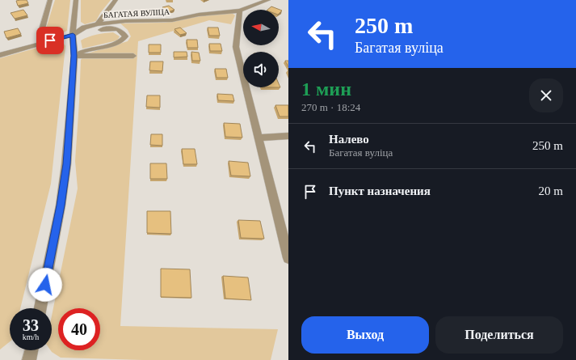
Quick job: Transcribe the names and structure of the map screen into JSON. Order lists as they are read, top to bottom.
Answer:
{
  "streets": {
    "street": ["БАГАТАЯ ВУЛІЦА"]
  },
  "north": "left",
  "page": {
    "turn": ["250 m", "Багатая вуліца"],
    "heading": ["1 мин", "270 m · 18:24"],
    "list": [
      {
        "name": "Налево",
        "note": "Багатая вуліца",
        "value": "250 m"
      },
      {
        "name": "Пункт назначения",
        "value": "20 m"
      }
    ],
    "speed": "33 km/h",
    "limit": "40",
    "buttons": ["Выход", "Поделиться"]
  }
}
